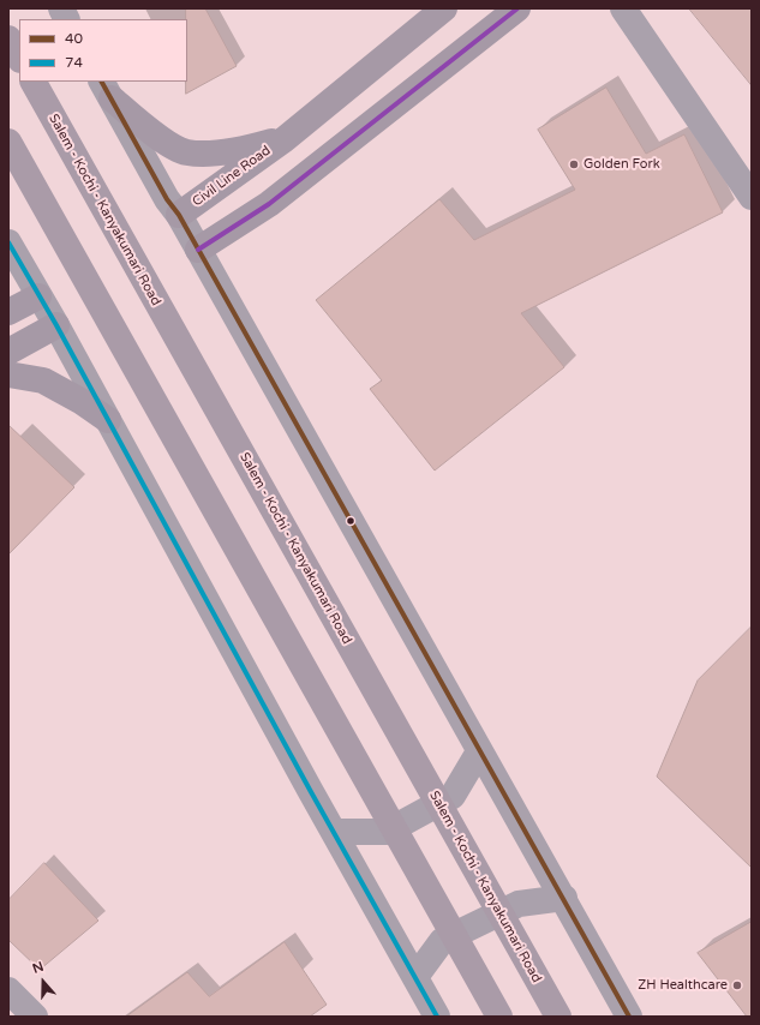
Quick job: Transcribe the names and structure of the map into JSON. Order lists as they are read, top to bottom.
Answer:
{
  "streets": {
    "highway": ["Salem - Kochi - Kanyakumari Road"],
    "main road": ["Civil Line Road"]
  },
  "places": ["Golden Fork", "ZH Healthcare"],
  "lines": ["transit line 40", "transit line 74"],
  "legend": ["40", "74"],
  "north": "top"
}
